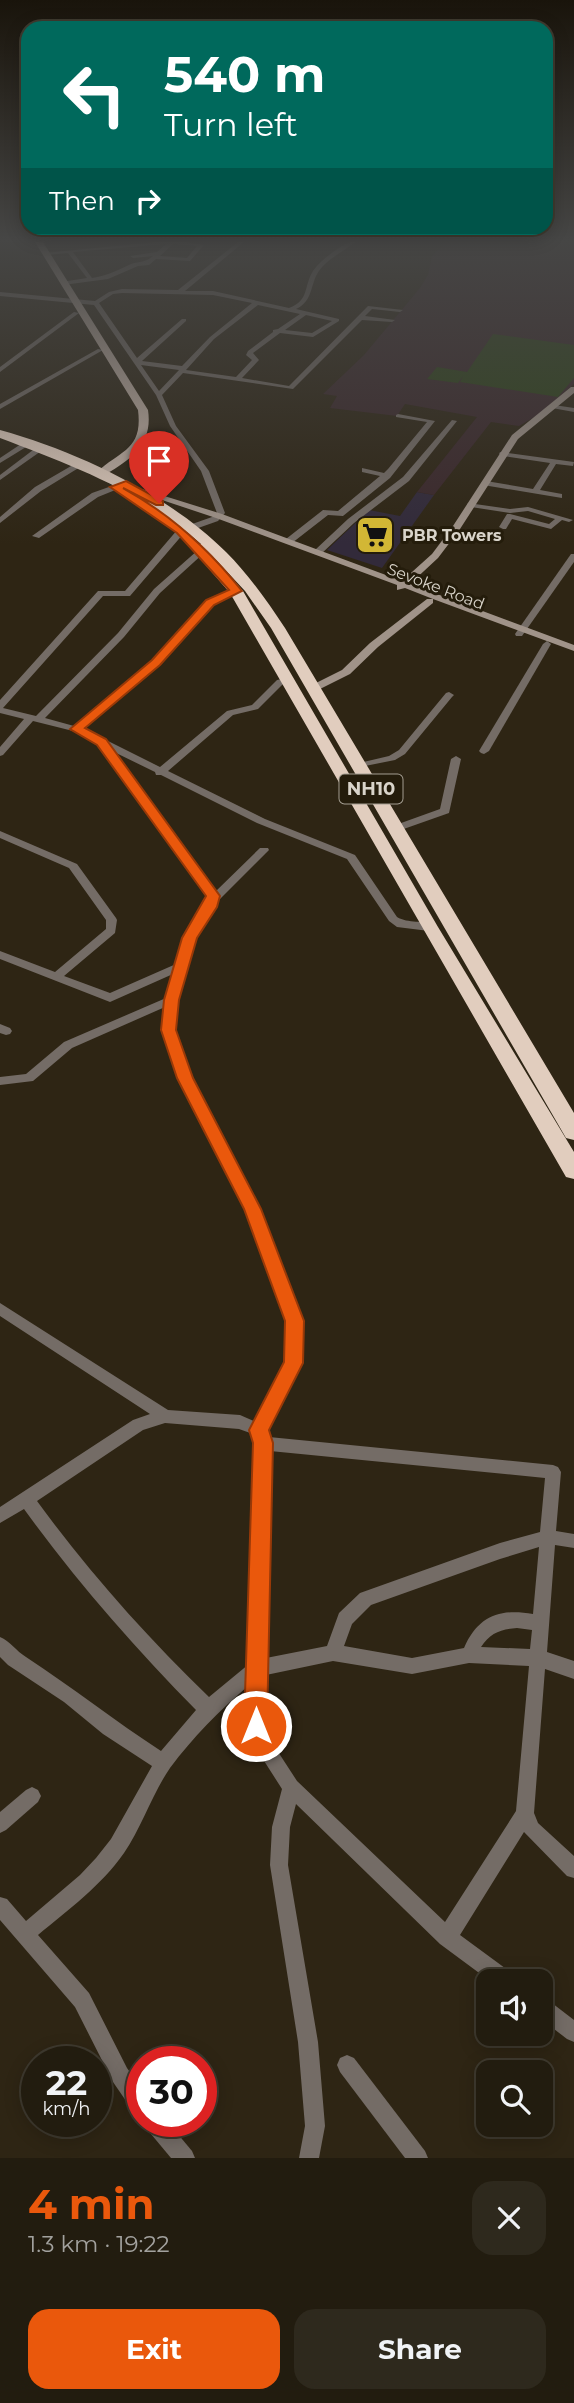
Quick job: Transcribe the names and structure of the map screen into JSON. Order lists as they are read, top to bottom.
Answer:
{
  "streets": {
    "highway": ["NH10"],
    "main road": ["Sevoke Road"]
  },
  "crossings": [
    ["Sevoke Road", "NH10"]
  ],
  "places": {
    "supermarket": ["PBR Towers"]
  },
  "page": {
    "turn": ["540 m", "Turn left"],
    "then": "Then",
    "speed": "22 km/h",
    "limit": "30",
    "heading": ["4 min", "1.3 km · 19:22"],
    "buttons": ["Exit", "Share"]
  }
}
